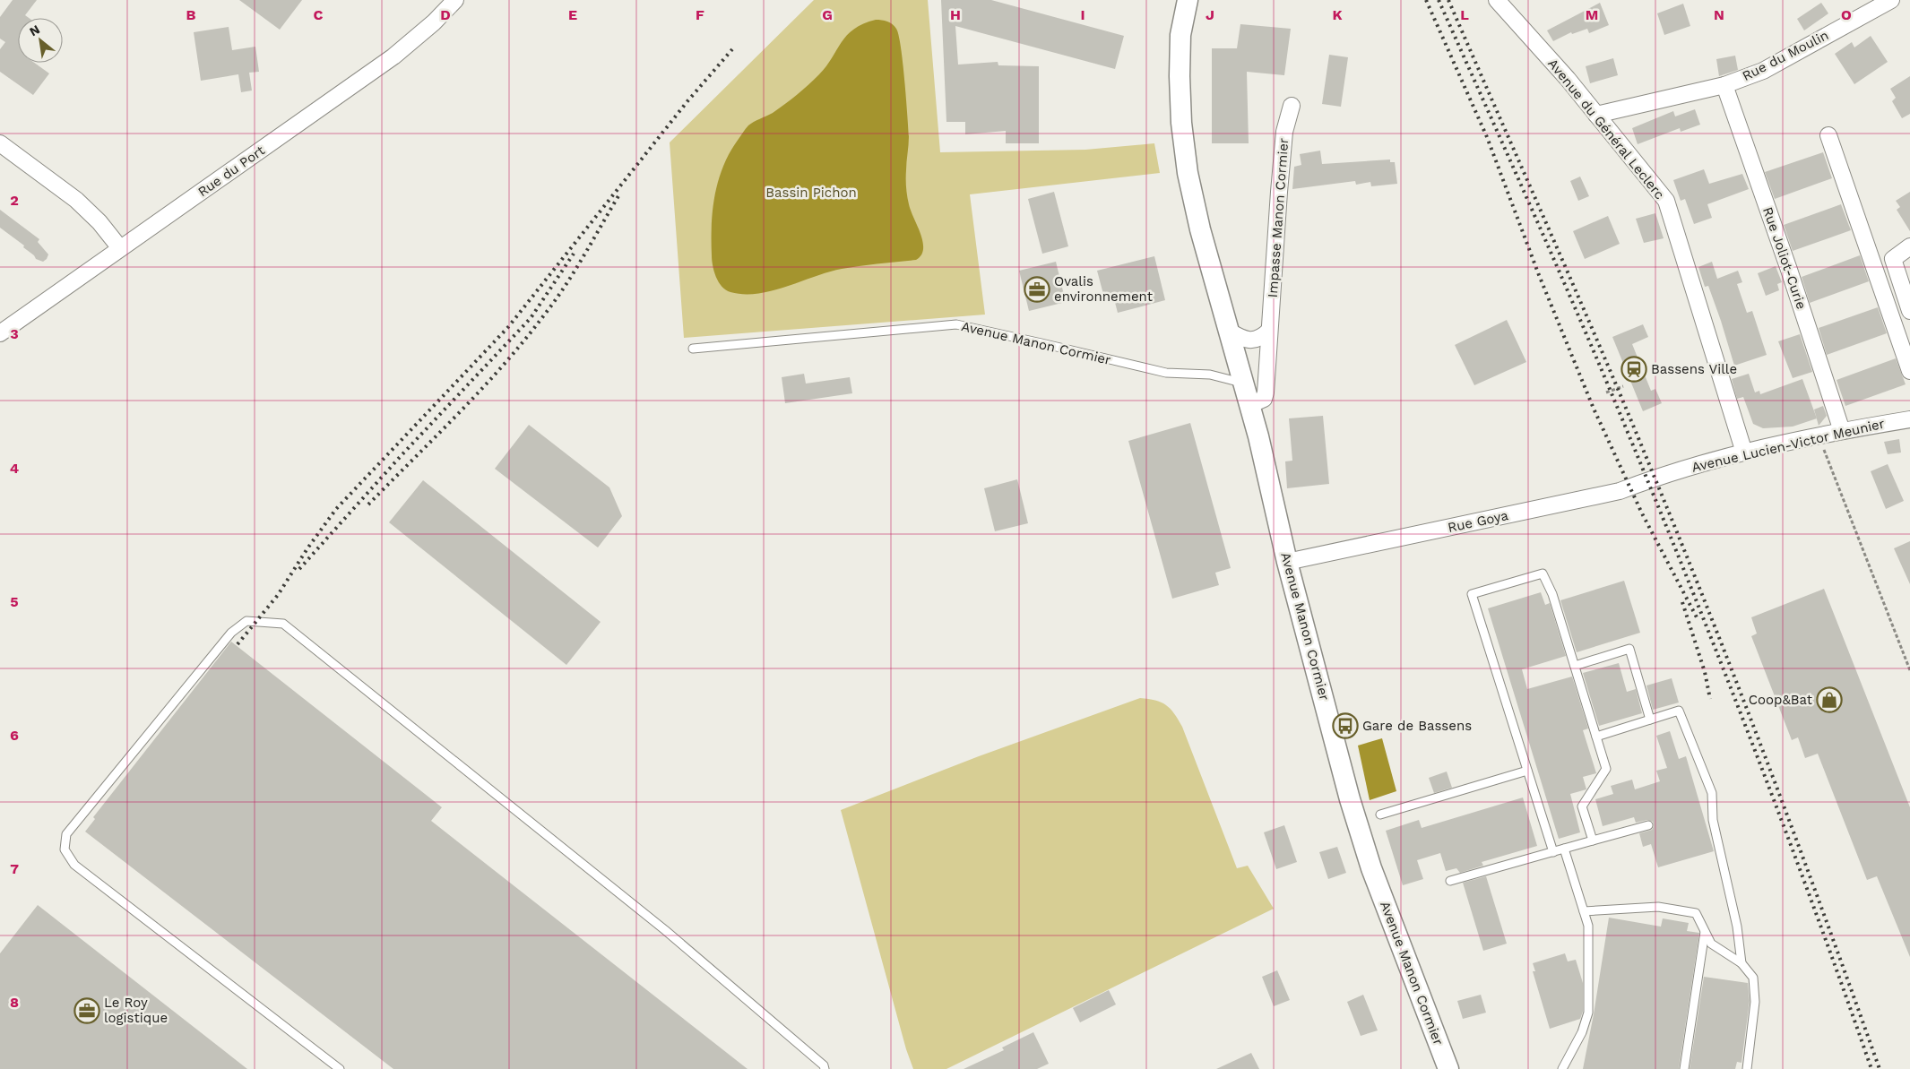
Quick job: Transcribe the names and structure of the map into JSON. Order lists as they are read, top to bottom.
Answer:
{
  "streets": {
    "street": [
      "Rue du Moulin",
      "Avenue du Général Leclerc",
      "Rue du Port",
      "Impasse Manon Cormier",
      "Rue Joliot-Curie",
      "Avenue Manon Cormier",
      "Avenue Lucien-Victor Meunier",
      "Rue Goya"
    ]
  },
  "crossings": [
    ["Rue du Moulin", "Avenue du Général Leclerc"],
    ["Rue du Moulin", "Rue Joliot-Curie"],
    ["Avenue du Général Leclerc", "Avenue Lucien-Victor Meunier"],
    ["Impasse Manon Cormier", "Avenue Manon Cormier"],
    ["Rue Joliot-Curie", "Avenue Lucien-Victor Meunier"],
    ["Avenue Manon Cormier", "Rue Goya"],
    ["Avenue Lucien-Victor Meunier", "Rue Goya"]
  ],
  "parks": ["Bassin Pichon"],
  "places": {
    "office": ["Ovalis environnement", "Le Roy logistique"],
    "station": ["Bassens Ville"],
    "shop": ["Coop&Bat"],
    "bus stop": ["Gare de Bassens"]
  },
  "north": "top left",
  "grid": {
    "columns": [
      "B",
      "C",
      "D",
      "E",
      "F",
      "G",
      "H",
      "I",
      "J",
      "K",
      "L",
      "M",
      "N",
      "O"
    ],
    "rows": [
      "2",
      "3",
      "4",
      "5",
      "6",
      "7",
      "8"
    ]
  }
}
